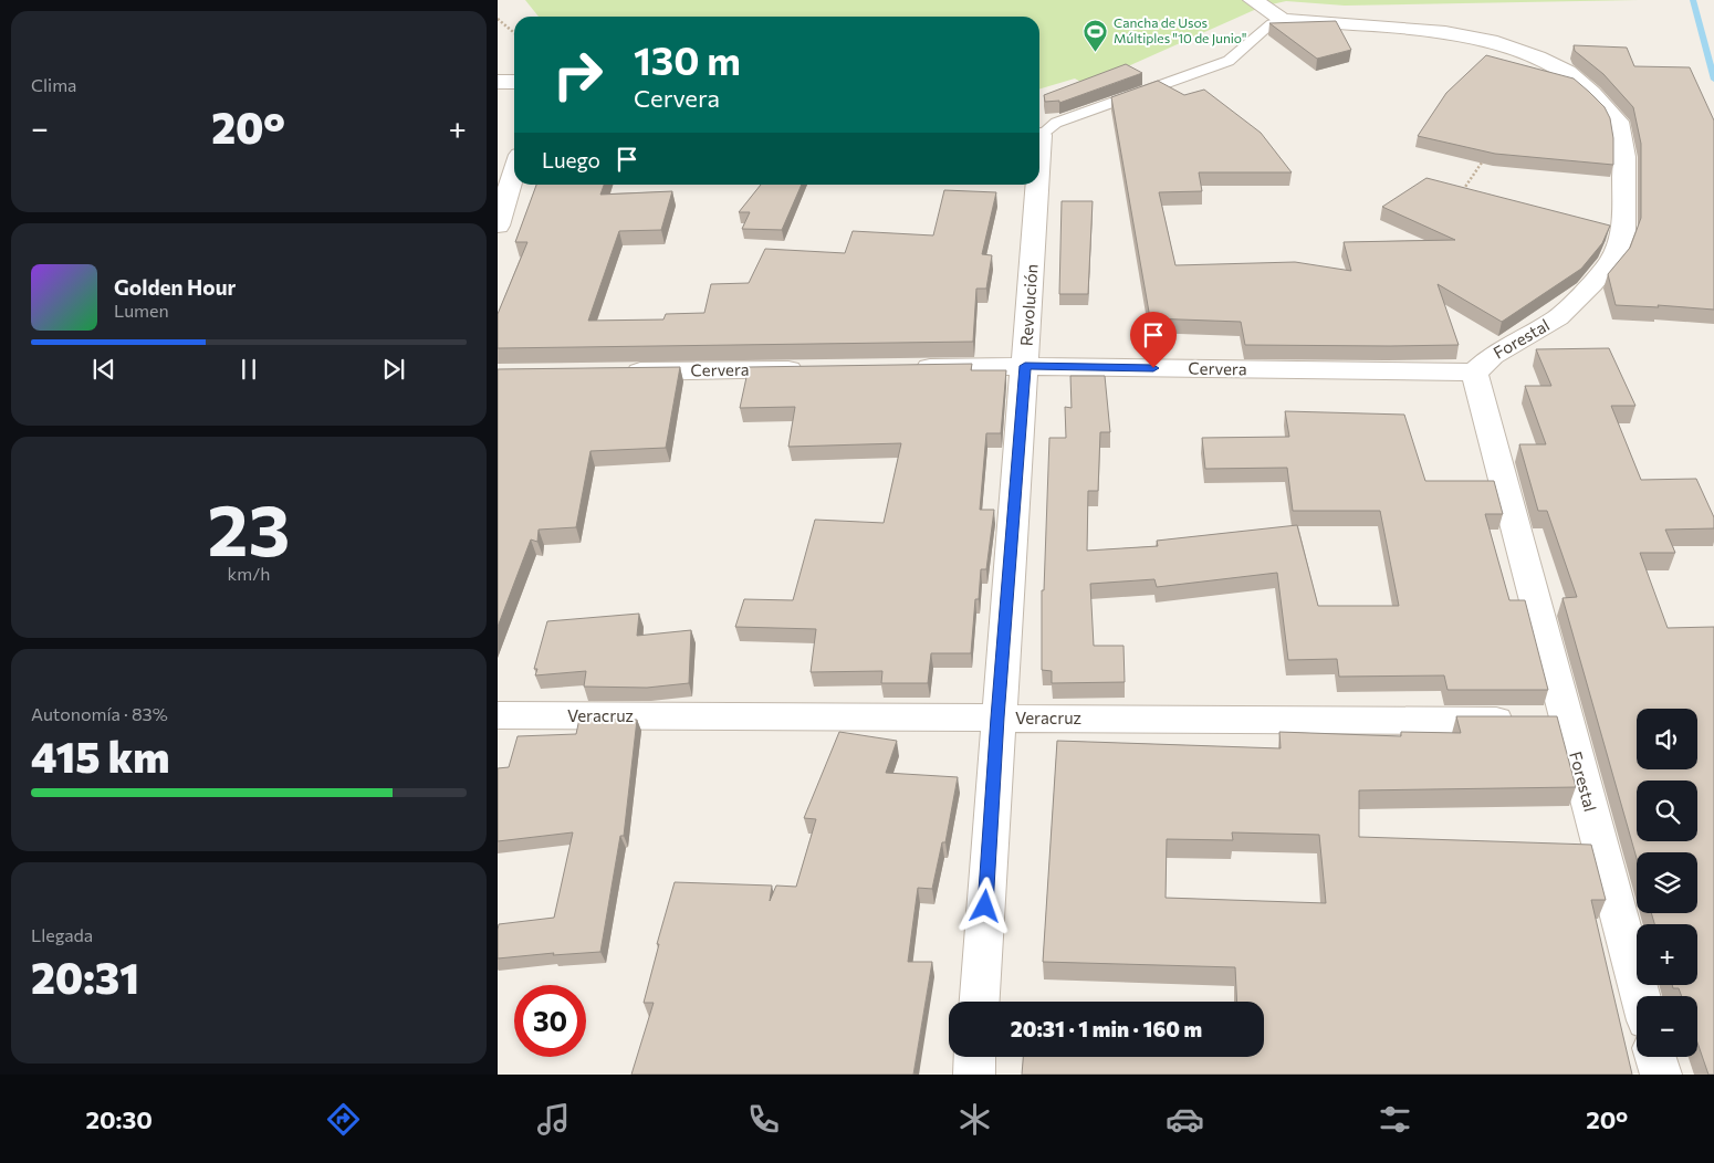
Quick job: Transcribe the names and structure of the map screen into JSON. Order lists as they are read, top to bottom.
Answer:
{
  "streets": {
    "street": [
      "Revolución",
      "Forestal",
      "Cervera",
      "Veracruz"
    ]
  },
  "crossings": [
    ["Revolución", "Forestal"],
    ["Revolución", "Cervera"],
    ["Revolución", "Veracruz"],
    ["Forestal", "Cervera"],
    ["Forestal", "Veracruz"]
  ],
  "places": {
    "sports": ["Cancha de Usos Múltiples \"10 de Junio\""]
  },
  "page": {
    "tile": [
      "Clima",
      ["23", "km/h"],
      ["Autonomía · 83%", "415 km"],
      ["Llegada", "20:31"]
    ],
    "turn": ["130 m", "Cervera"],
    "heat": ["−", "20°", "+"],
    "then": "Luego",
    "song": ["Golden Hour", "Lumen"],
    "map_buttons": ["+", "−"],
    "limit": "30",
    "trip": "20:31 · 1 min · 160 m",
    "tabs": ["20:30", "20°"]
  }
}
